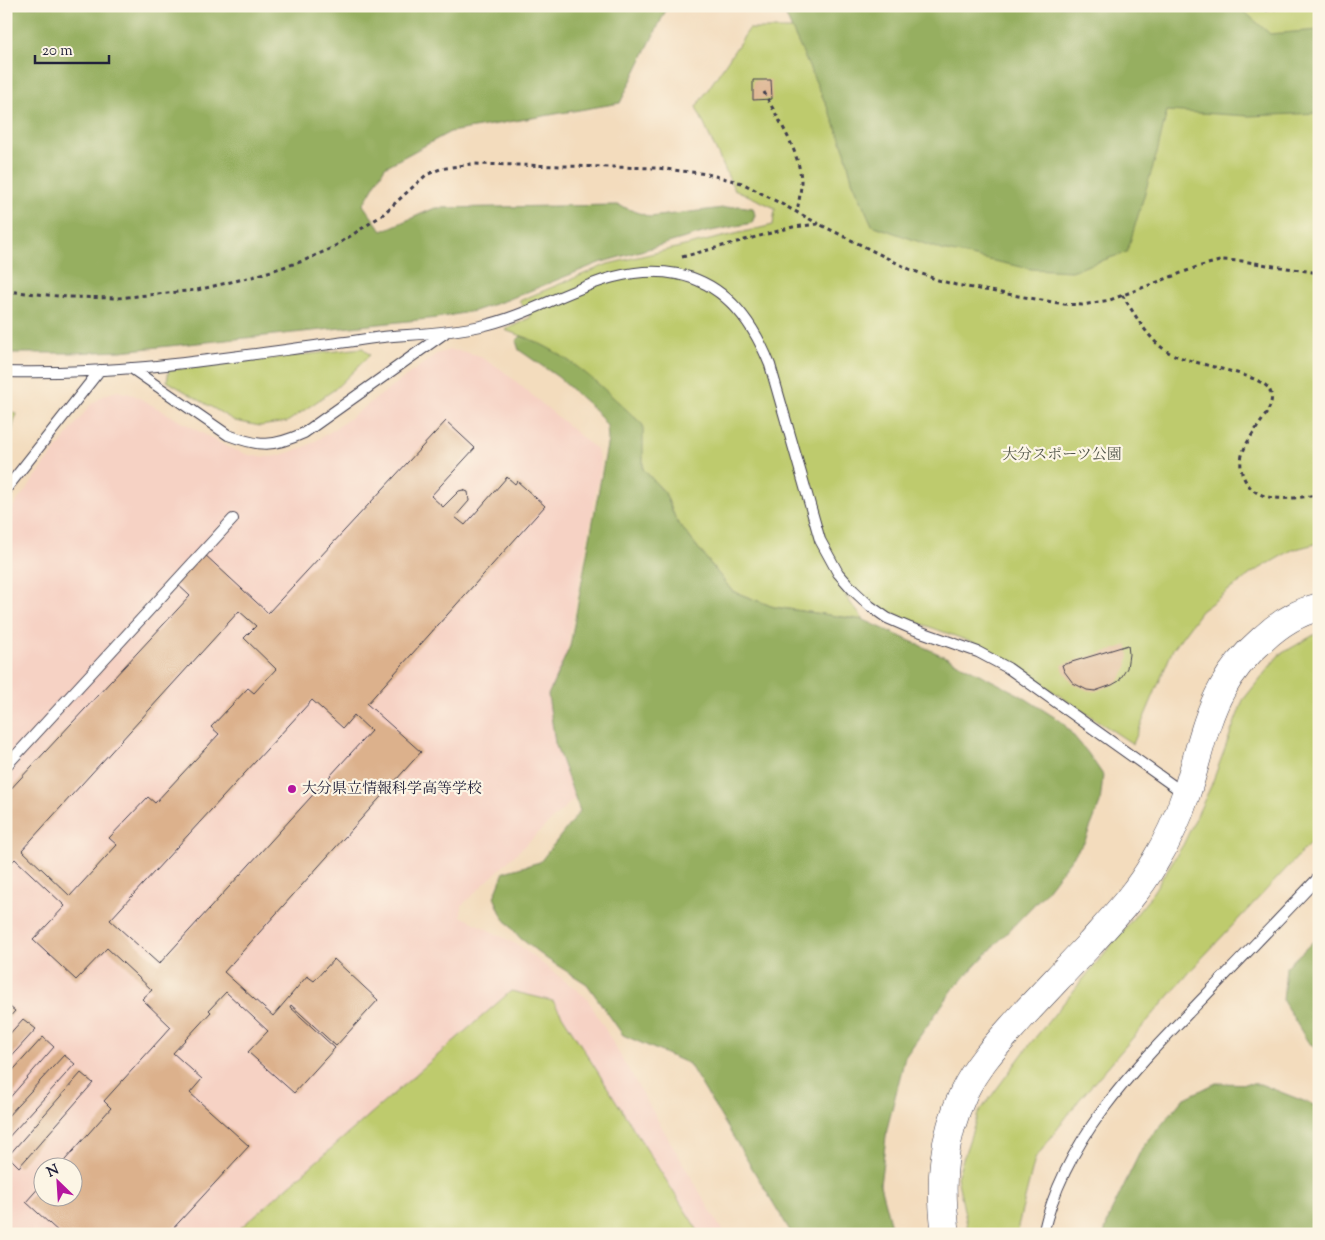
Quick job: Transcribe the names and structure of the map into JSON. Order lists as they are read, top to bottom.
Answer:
{
  "parks": ["大分スポーツ公園"],
  "places": ["大分県立情報科学高等学校"],
  "scale_bar": "20 m",
  "north": "top left"
}
